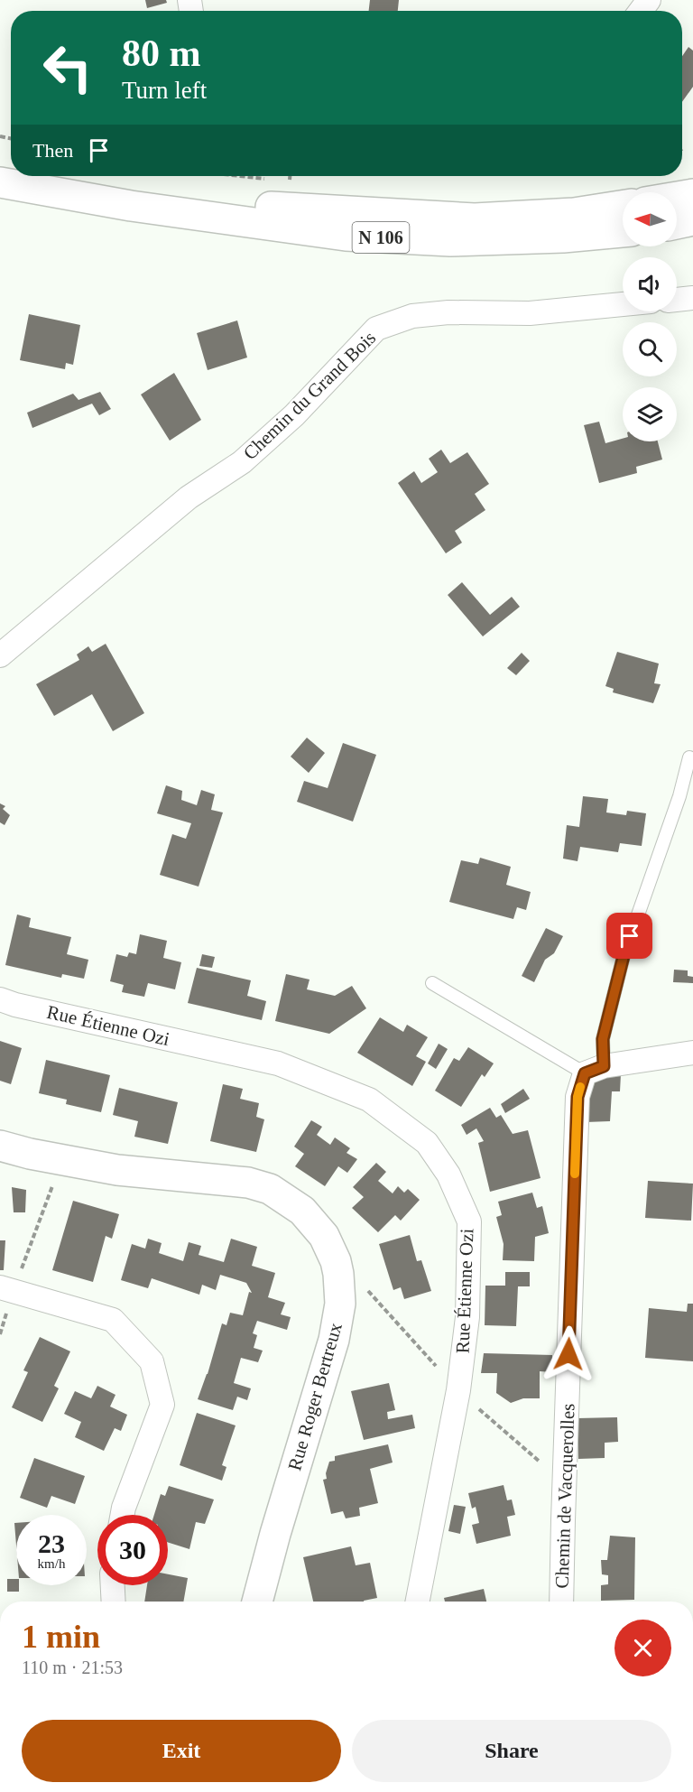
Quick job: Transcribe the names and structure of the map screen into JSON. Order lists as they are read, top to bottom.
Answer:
{
  "streets": {
    "main road": ["N 106", "Rue Roger Bertreux"],
    "street": ["Chemin du Grand Bois", "Rue Étienne Ozi", "Chemin de Vacquerolles"]
  },
  "north": "left",
  "page": {
    "turn": ["80 m", "Turn left"],
    "then": "Then",
    "speed": "23 km/h",
    "limit": "30",
    "heading": ["1 min", "110 m · 21:53"],
    "buttons": ["Exit", "Share"]
  }
}
